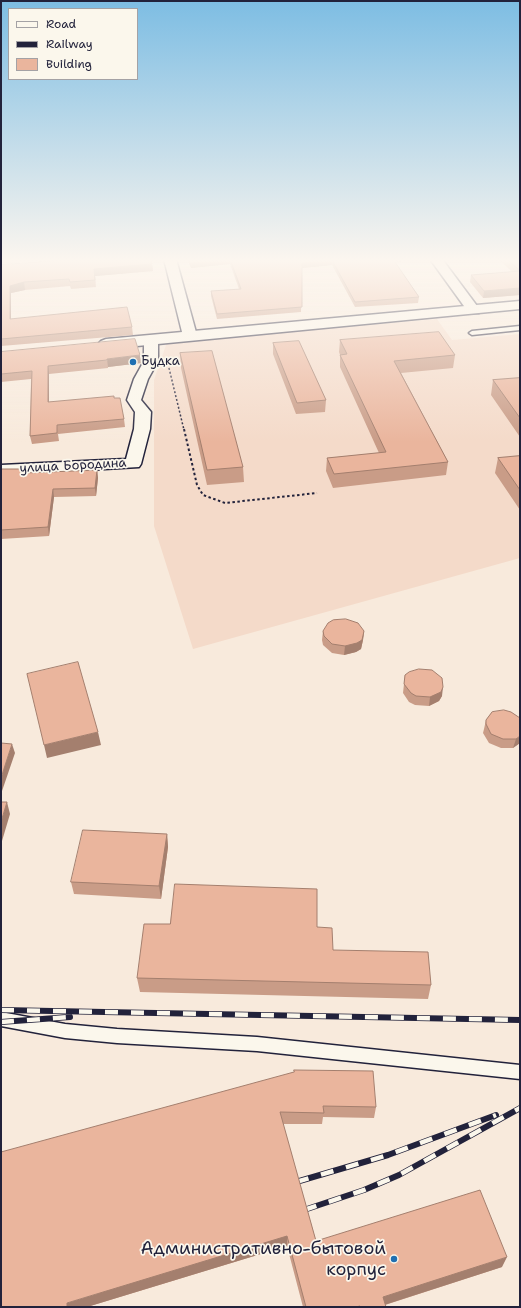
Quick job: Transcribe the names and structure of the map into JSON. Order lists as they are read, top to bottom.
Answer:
{
  "streets": {
    "street": ["улица Бородина"]
  },
  "places": ["Будка", "Административно-бытовой корпус"],
  "legend": ["Road", "Railway", "Building"]
}
